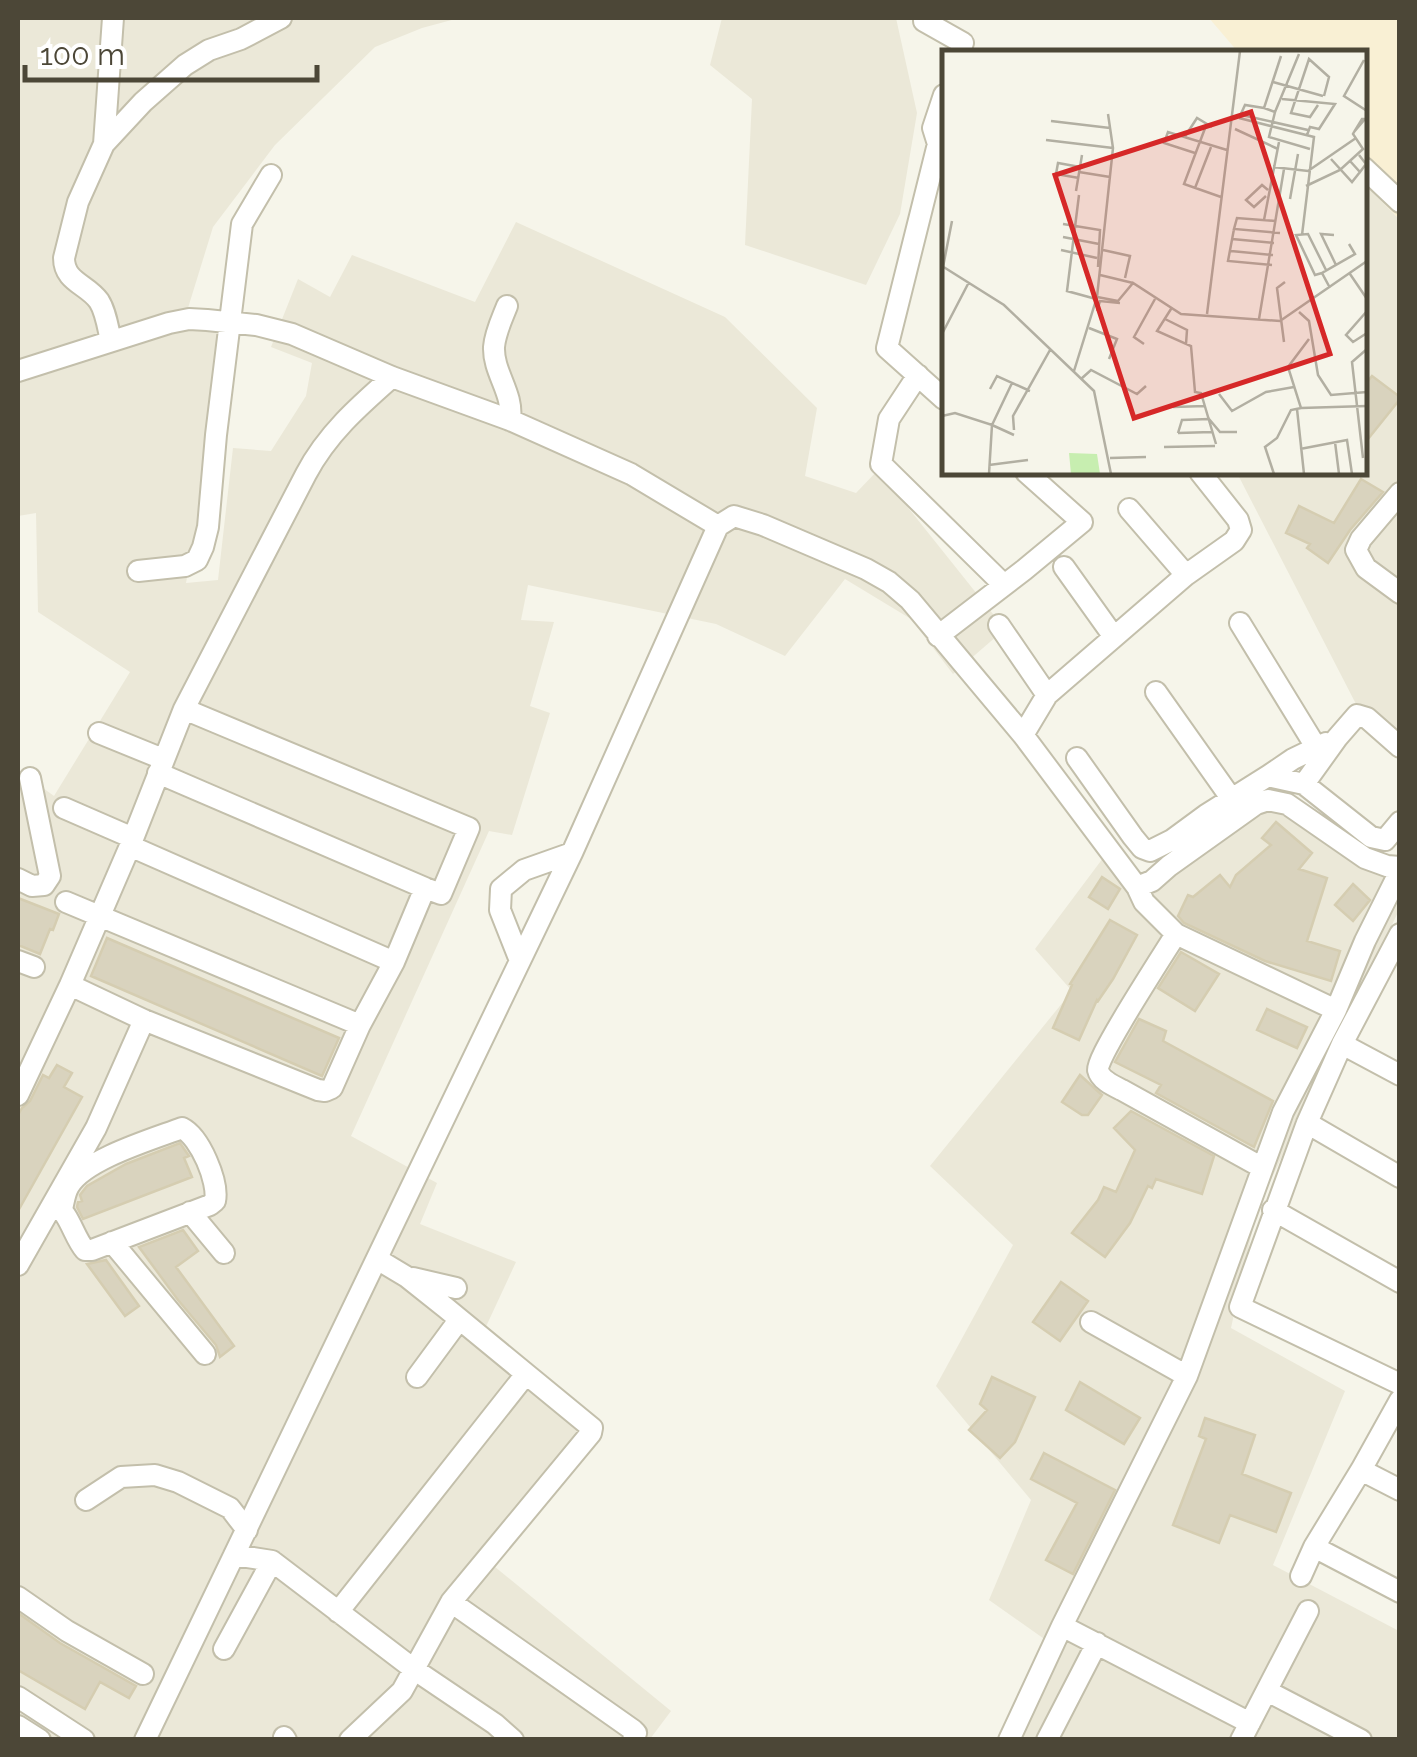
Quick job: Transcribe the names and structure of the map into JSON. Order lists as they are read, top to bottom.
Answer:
{
  "scale_bar": "100 m"
}
